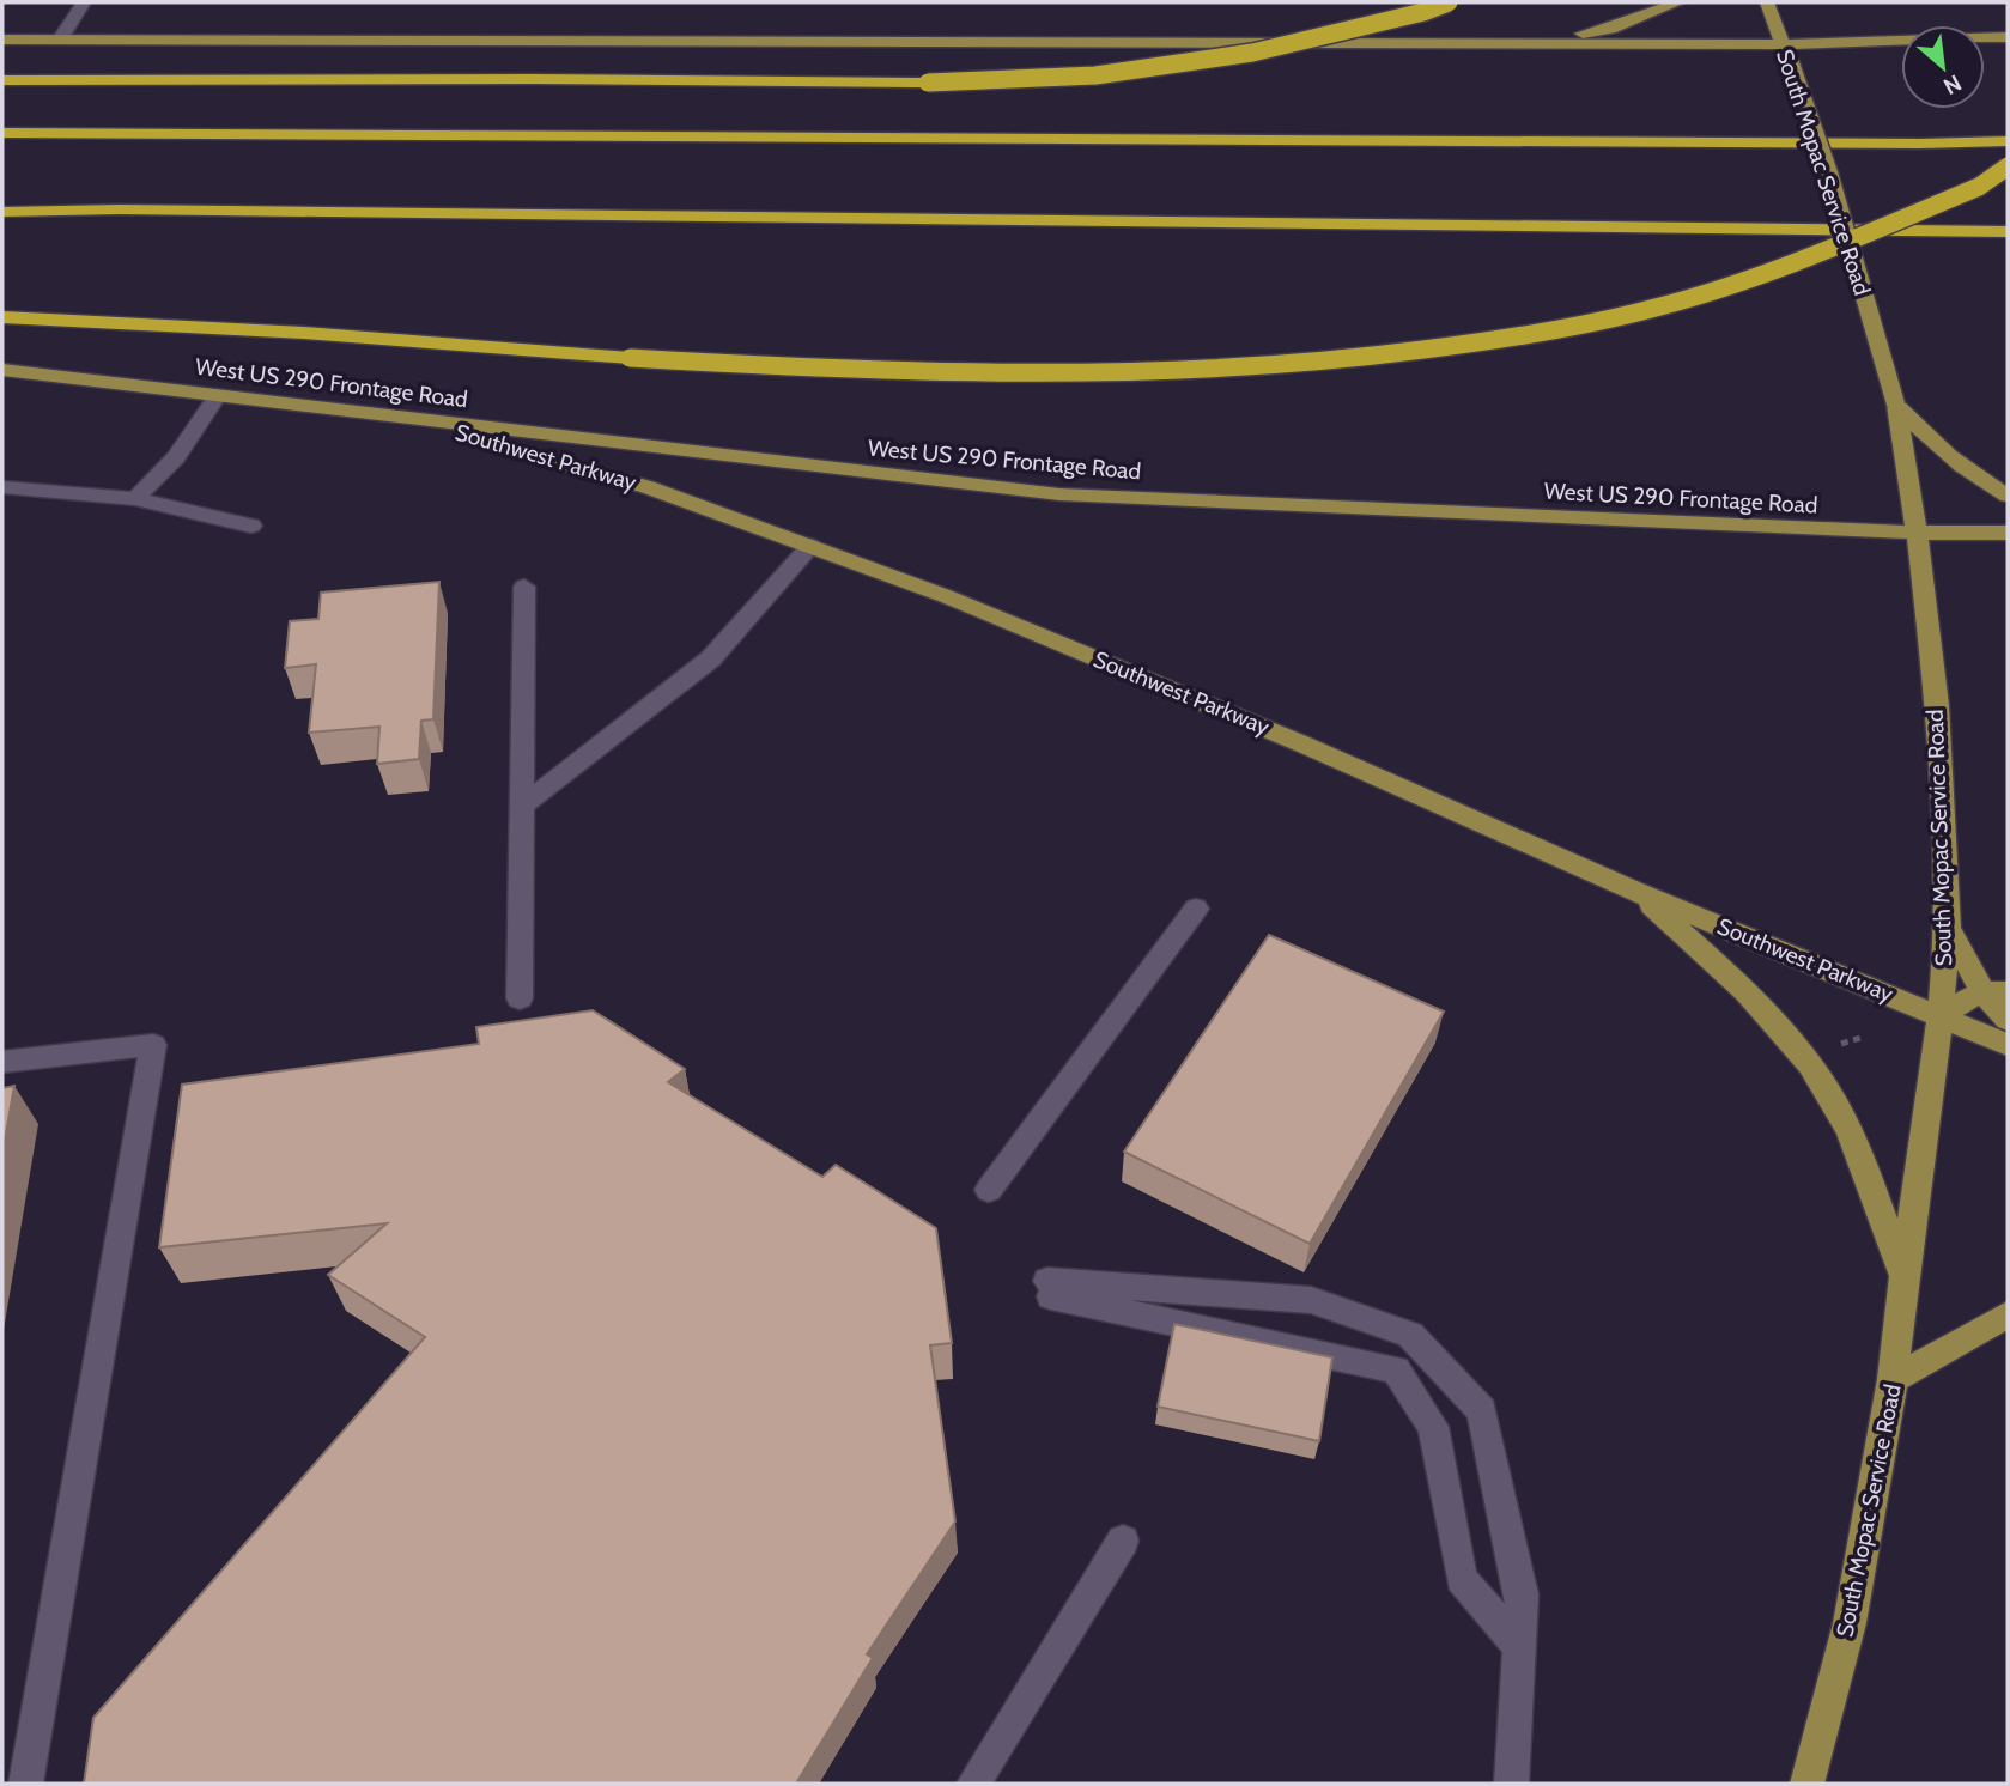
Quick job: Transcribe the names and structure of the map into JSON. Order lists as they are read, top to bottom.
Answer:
{
  "streets": {
    "main road": ["South Mopac Service Road", "West US 290 Frontage Road", "Southwest Parkway"]
  },
  "crossings": [
    ["South Mopac Service Road", "West US 290 Frontage Road"],
    ["South Mopac Service Road", "Southwest Parkway"],
    ["West US 290 Frontage Road", "Southwest Parkway"]
  ],
  "north": "bottom right"
}
